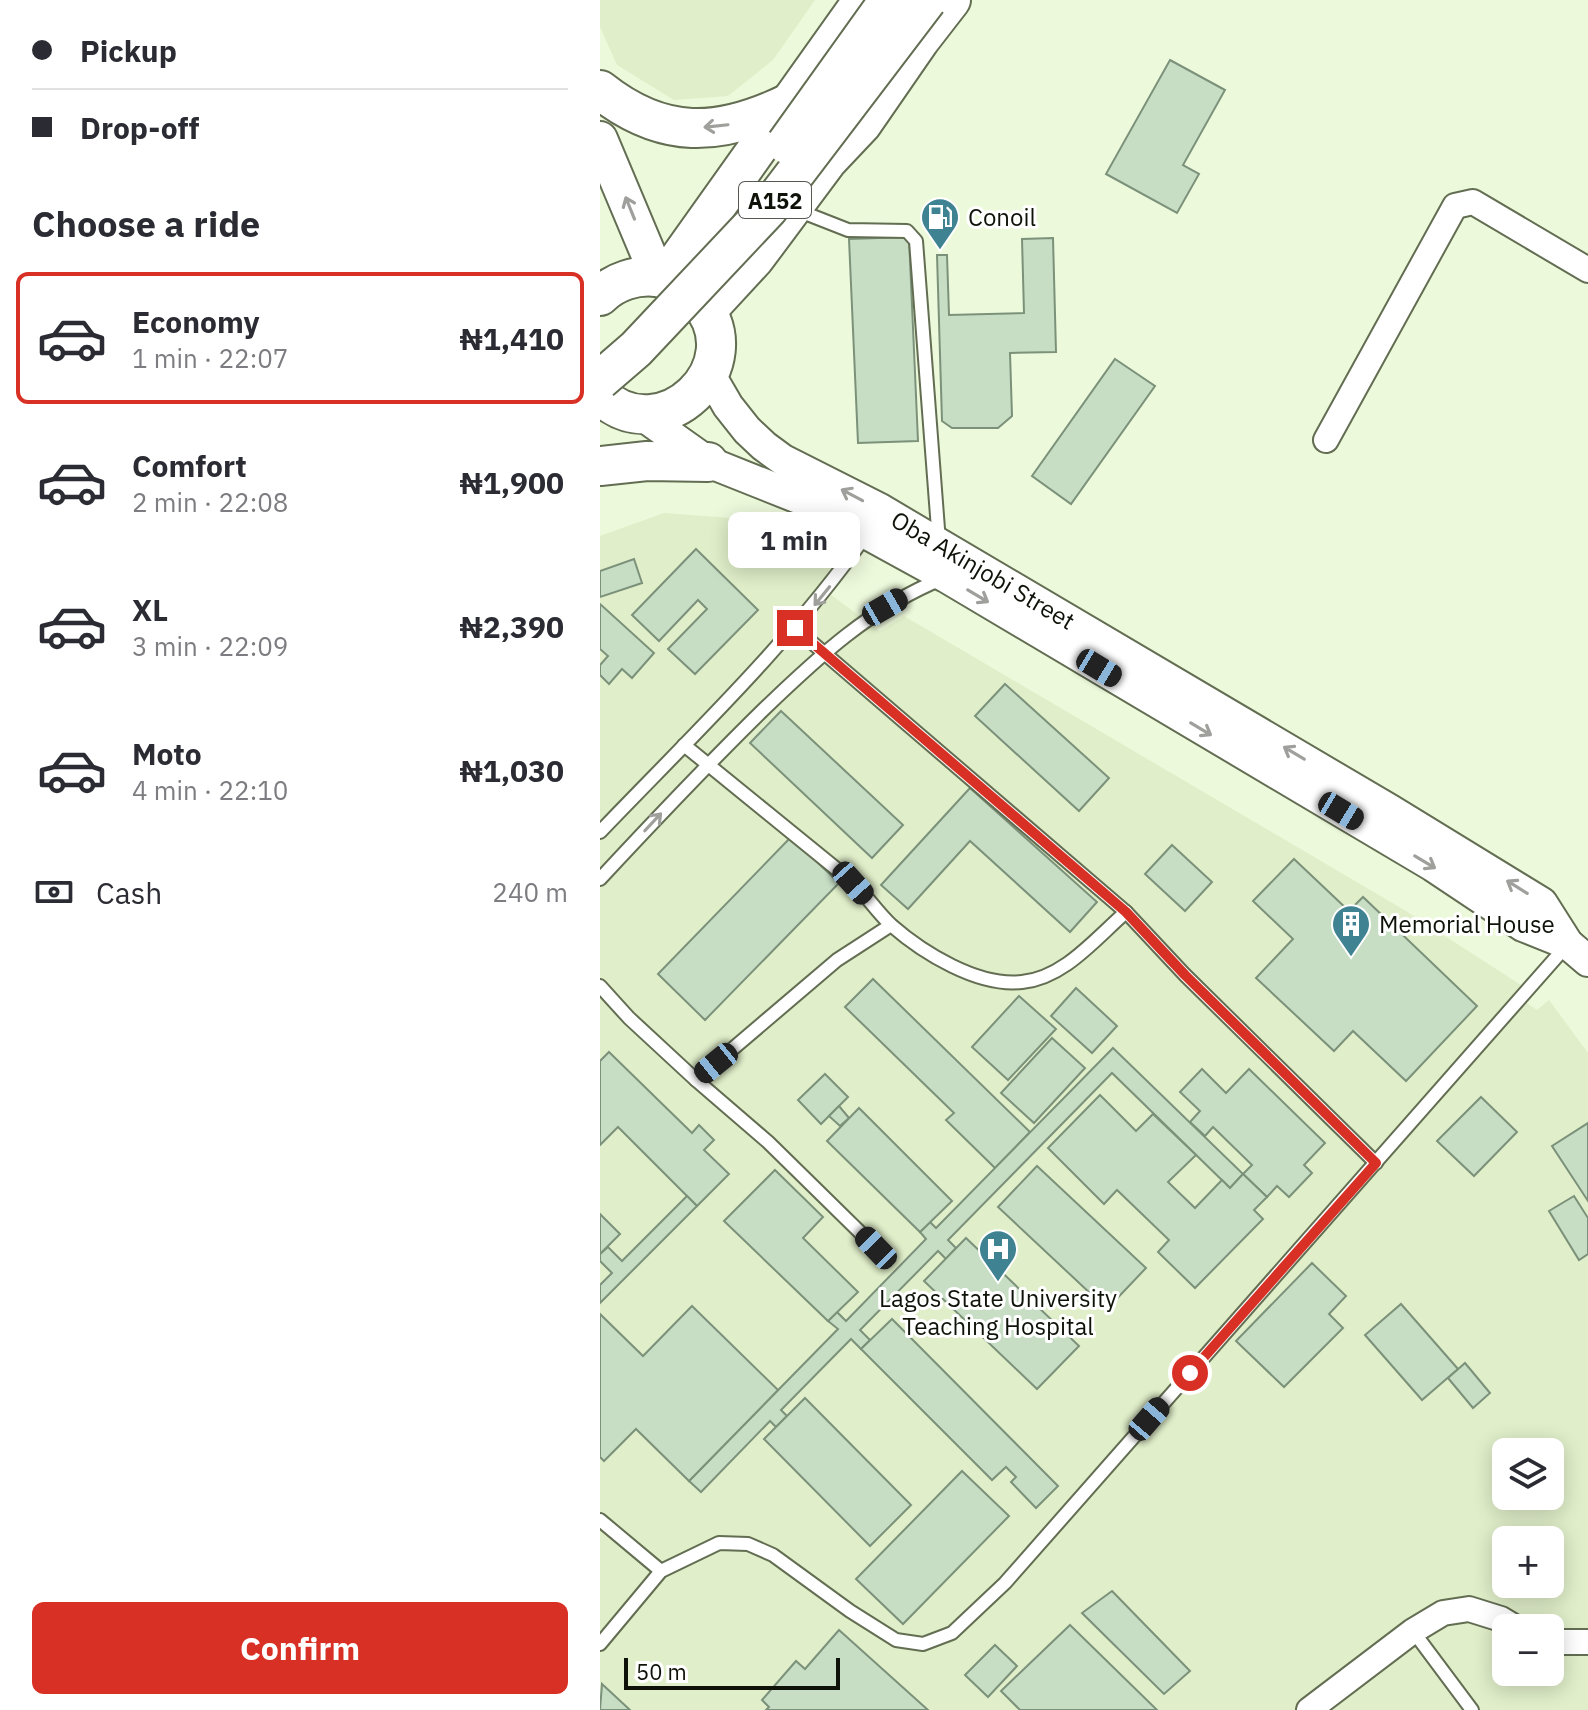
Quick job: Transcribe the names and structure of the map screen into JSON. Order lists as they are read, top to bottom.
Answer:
{
  "streets": {
    "main road": ["A152"],
    "street": ["Oba Akinjobi Street"]
  },
  "places": {
    "fuel station": ["Conoil"],
    "building": ["Memorial House"],
    "hospital": ["Lagos State University Teaching Hospital"]
  },
  "scale_bar": "50 m",
  "page": {
    "banner": ["Pickup", "Drop-off"],
    "heading": "Choose a ride",
    "list": [
      {
        "name": "Economy",
        "note": "1 min · 22:07",
        "value": "₦1,410"
      },
      {
        "name": "Comfort",
        "note": "2 min · 22:08",
        "value": "₦1,900"
      },
      {
        "name": "XL",
        "note": "3 min · 22:09",
        "value": "₦2,390"
      },
      {
        "name": "Moto",
        "note": "4 min · 22:10",
        "value": "₦1,030"
      }
    ],
    "bubble": "1 min",
    "pay": ["Cash", "240 m"],
    "map_buttons": ["+", "−"],
    "buttons": "Confirm",
    "scale": "50 m"
  }
}
